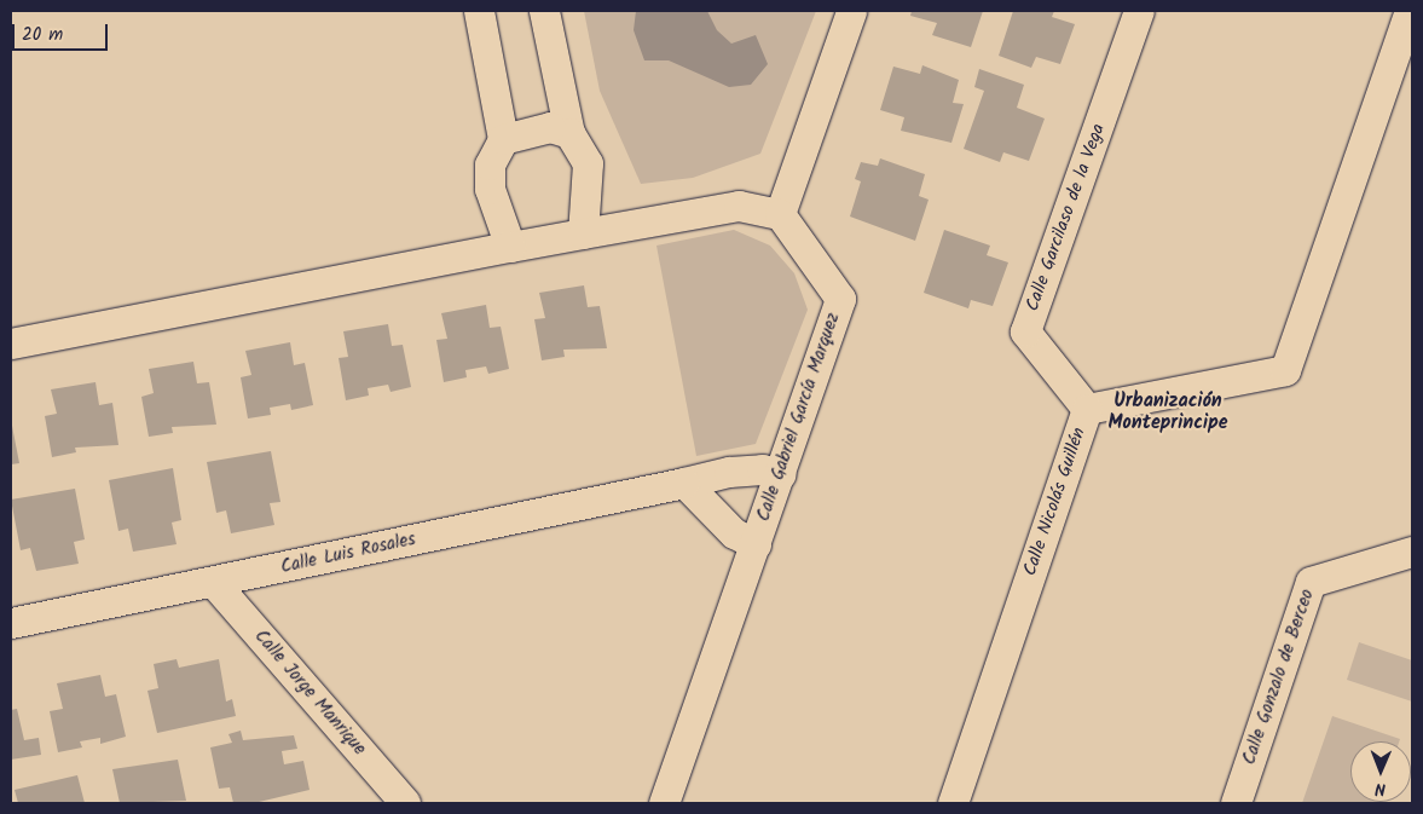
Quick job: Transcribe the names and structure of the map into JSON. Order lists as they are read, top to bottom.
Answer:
{
  "streets": {
    "street": [
      "Calle Garcilaso de la Vega",
      "Calle Gabriel García Marquez",
      "Calle Nicolás Guillén",
      "Calle Luis Rosales",
      "Calle Gonzalo de Berceo",
      "Calle Jorge Manrique"
    ]
  },
  "crossings": [
    ["Calle Garcilaso de la Vega", "Calle Nicolás Guillén"],
    ["Calle Gabriel García Marquez", "Calle Luis Rosales"],
    ["Calle Luis Rosales", "Calle Jorge Manrique"]
  ],
  "districts": ["Urbanización Monteprincipe"],
  "scale_bar": "20 m",
  "north": "bottom"
}
